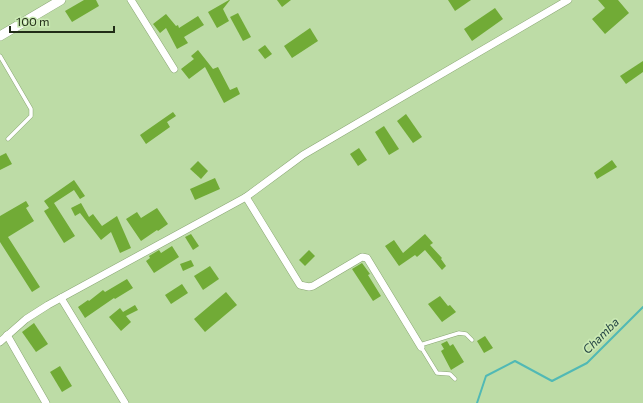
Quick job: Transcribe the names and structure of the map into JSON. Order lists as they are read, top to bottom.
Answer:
{
  "water": ["Chamba"],
  "scale_bar": "100 m"
}
